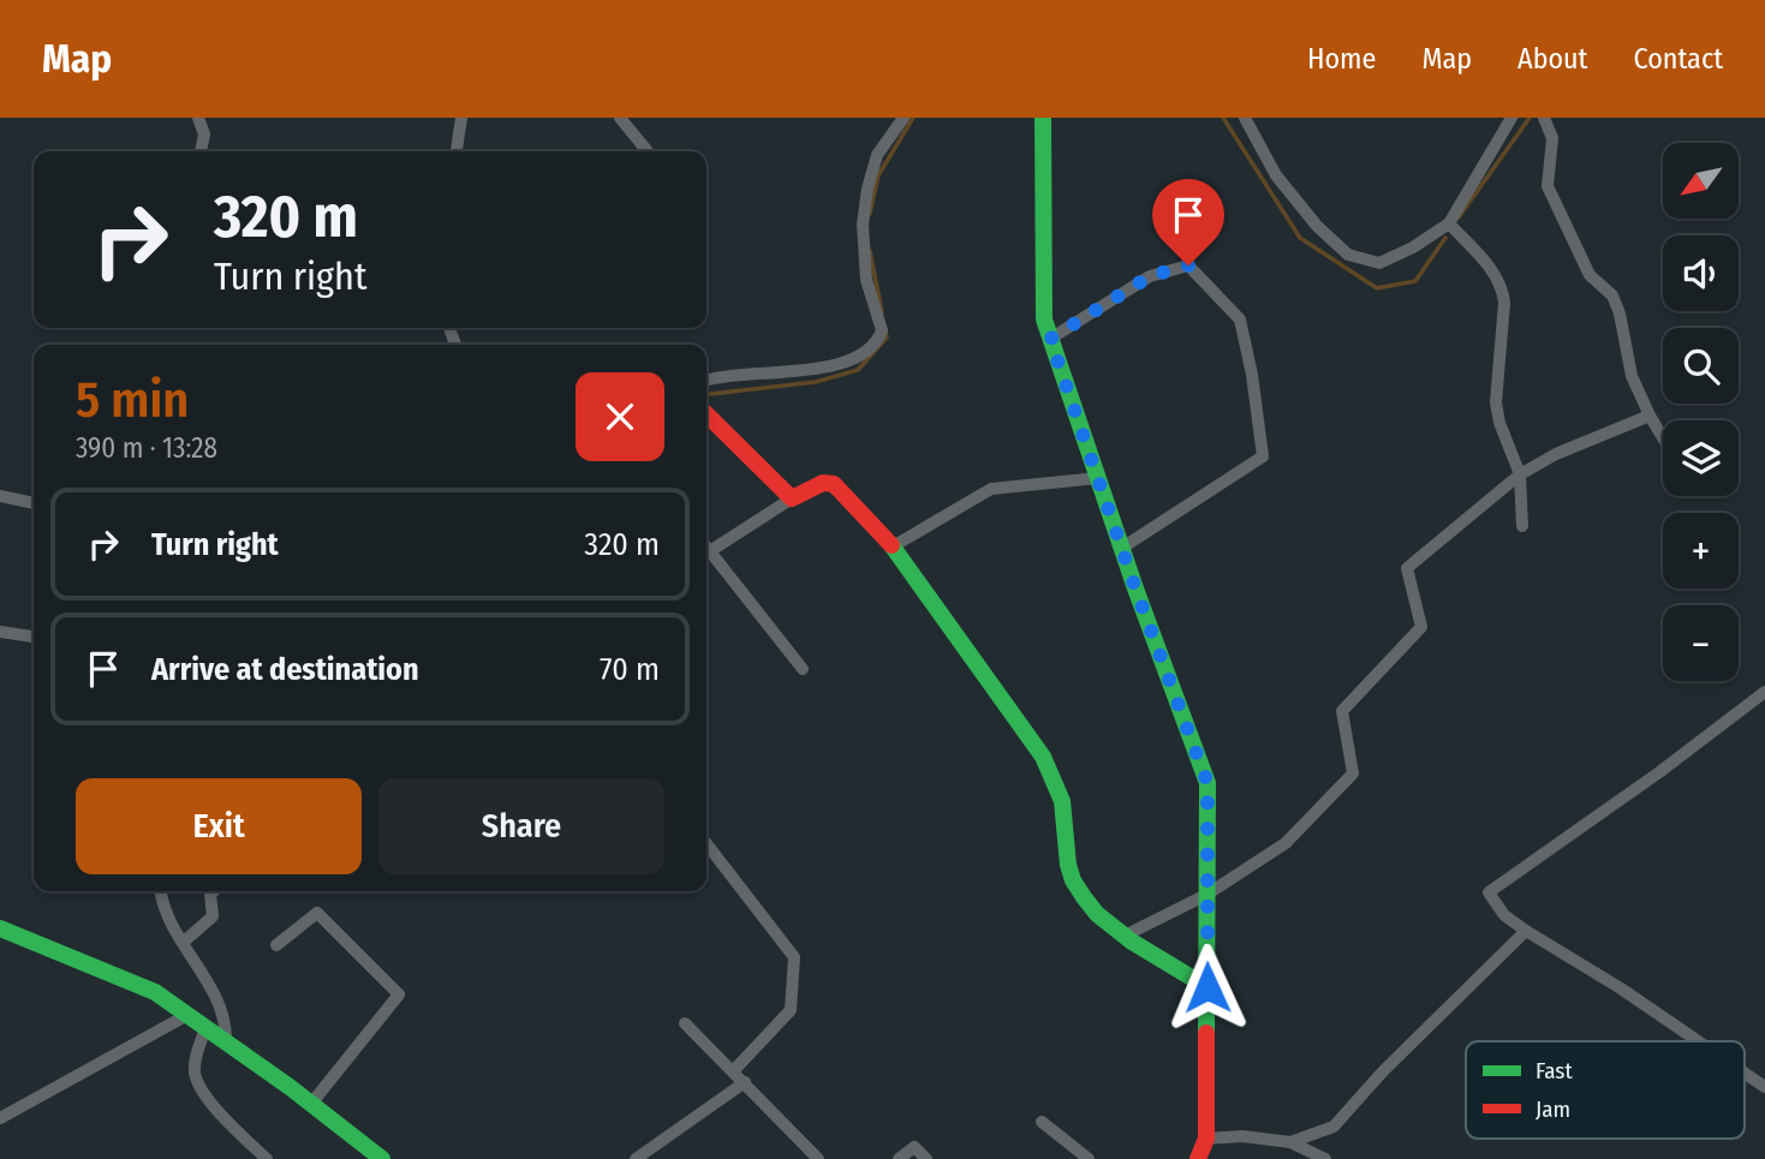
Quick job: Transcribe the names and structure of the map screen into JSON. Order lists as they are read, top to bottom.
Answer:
{
  "legend": ["Fast", "Jam"],
  "north": "bottom left",
  "page": {
    "header": "Map",
    "nav": [
      "Home",
      "Map",
      "About",
      "Contact"
    ],
    "map_buttons": ["+", "−"],
    "turn": ["320 m", "Turn right"],
    "heading": ["5 min", "390 m · 13:28"],
    "list": [
      {
        "name": "Turn right",
        "value": "320 m"
      },
      {
        "name": "Arrive at destination",
        "value": "70 m"
      }
    ],
    "buttons": ["Exit", "Share"]
  }
}
